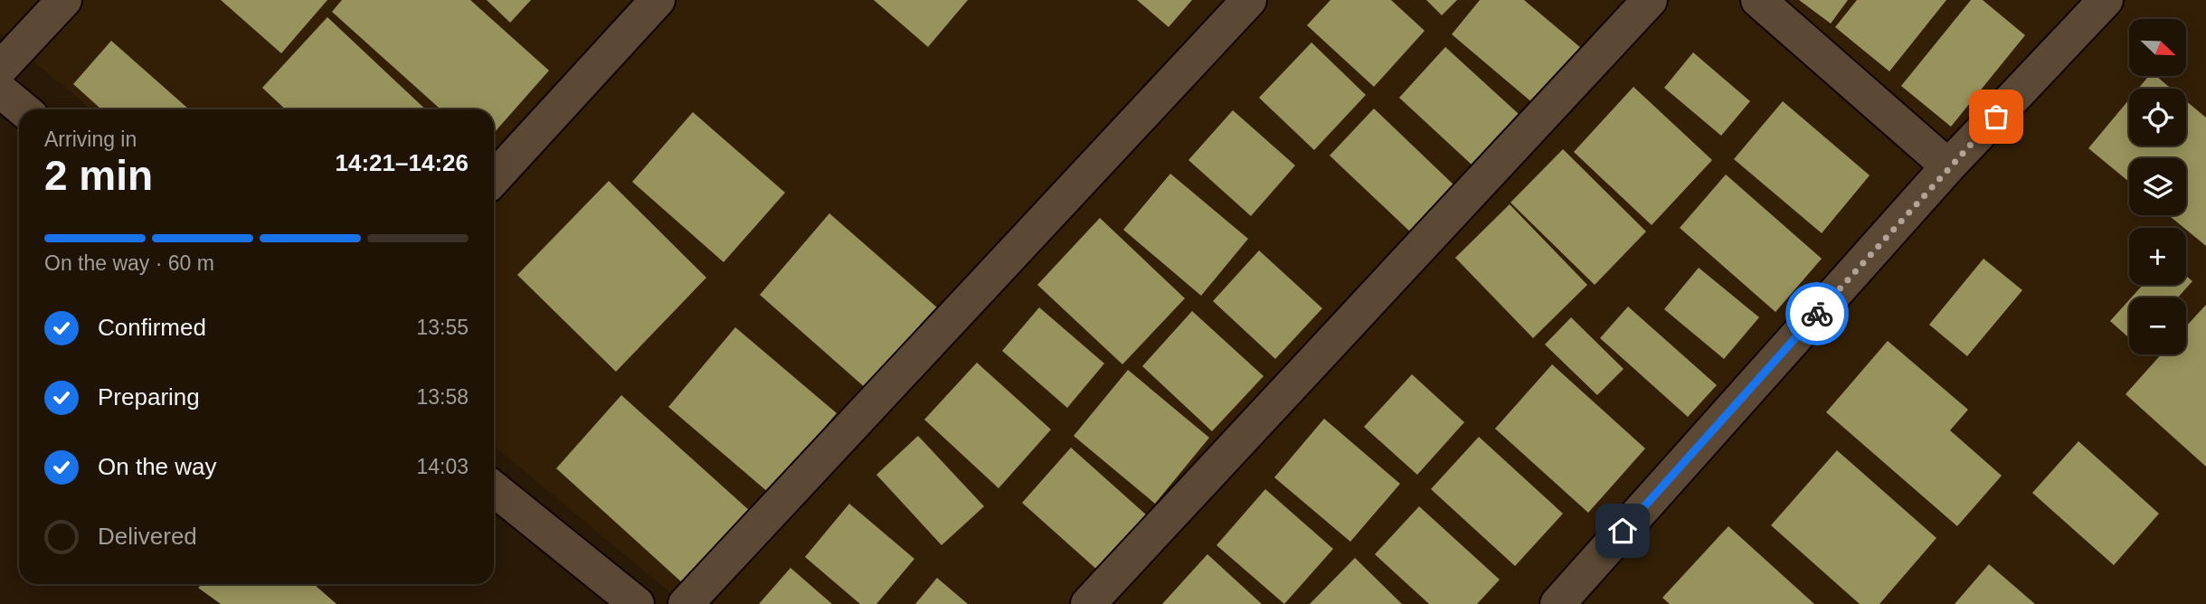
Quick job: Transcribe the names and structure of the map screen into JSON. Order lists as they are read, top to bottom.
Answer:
{
  "north": "bottom right",
  "page": {
    "map_buttons": ["+", "−"],
    "heading": ["2 min", "Arriving in", "14:21–14:26"],
    "bar": "On the way · 60 m",
    "list": [
      ["Confirmed", "13:55"],
      ["Preparing", "13:58"],
      ["On the way", "14:03"],
      "Delivered"
    ]
  }
}
